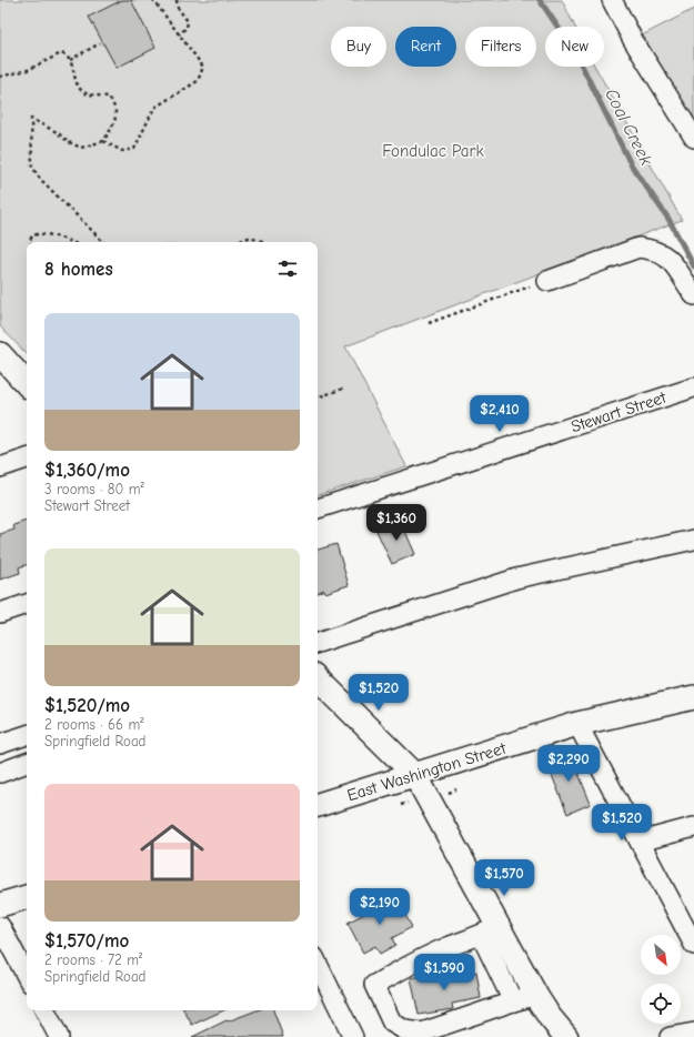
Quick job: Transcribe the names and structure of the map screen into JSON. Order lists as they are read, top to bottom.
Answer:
{
  "streets": {
    "main road": ["East Washington Street"],
    "street": ["Stewart Street"]
  },
  "water": ["Coal Creek"],
  "parks": ["Fondulac Park"],
  "north": "bottom right",
  "page": {
    "chip": [
      "Buy",
      "Rent",
      "Filters",
      "New"
    ],
    "heading": "8 homes",
    "list": [
      {
        "name": "$1,360/mo",
        "note": "3 rooms · 80 m² · Stewart Street"
      },
      {
        "name": "$1,520/mo",
        "note": "2 rooms · 66 m² · Springfield Road"
      },
      {
        "name": "$1,570/mo",
        "note": "2 rooms · 72 m² · Springfield Road"
      }
    ],
    "price": [
      "$2,410",
      "$1,360",
      "$1,520",
      "$2,290",
      "$1,520",
      "$1,570",
      "$2,190",
      "$1,590"
    ]
  }
}
